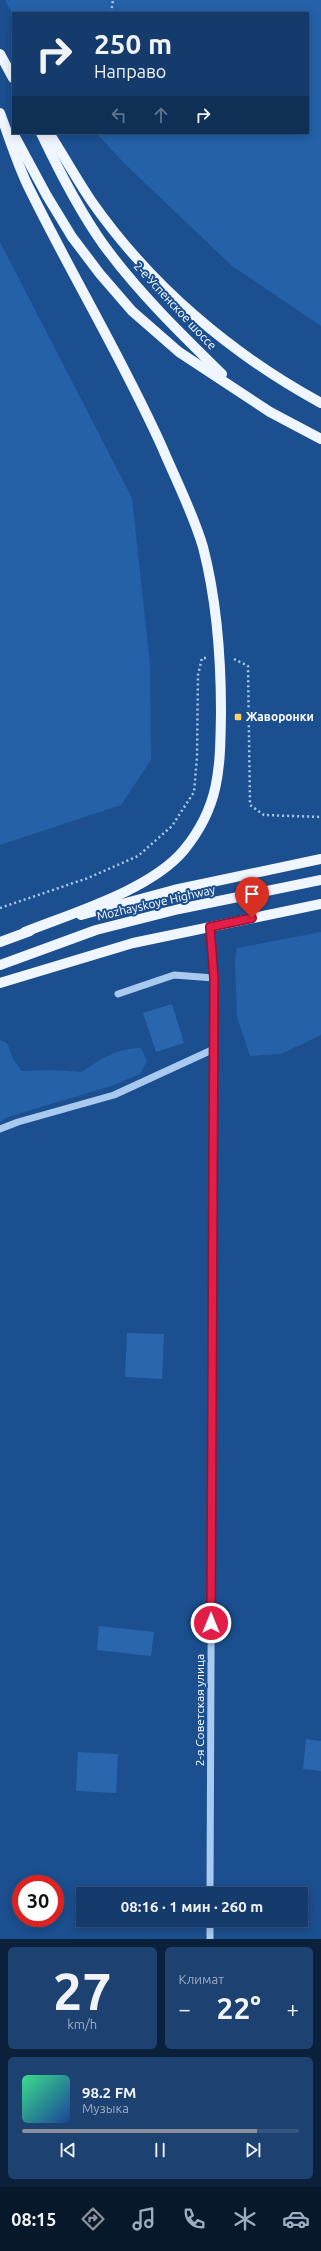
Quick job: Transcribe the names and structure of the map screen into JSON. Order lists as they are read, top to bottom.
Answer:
{
  "streets": {
    "main road": ["2-е Успенское шоссе", "Mozhayskoye Highway"],
    "street": ["2-я Советская улица"]
  },
  "places": {
    "transit": ["Жаворонки"]
  },
  "page": {
    "turn": ["250 m", "Направо"],
    "limit": "30",
    "trip": "08:16 · 1 мин · 260 m",
    "tile": [
      ["27", "km/h"],
      "Климат"
    ],
    "heat": ["−", "22°", "+"],
    "song": ["98.2 FM", "Музыка"],
    "tabs": "08:15"
  }
}
